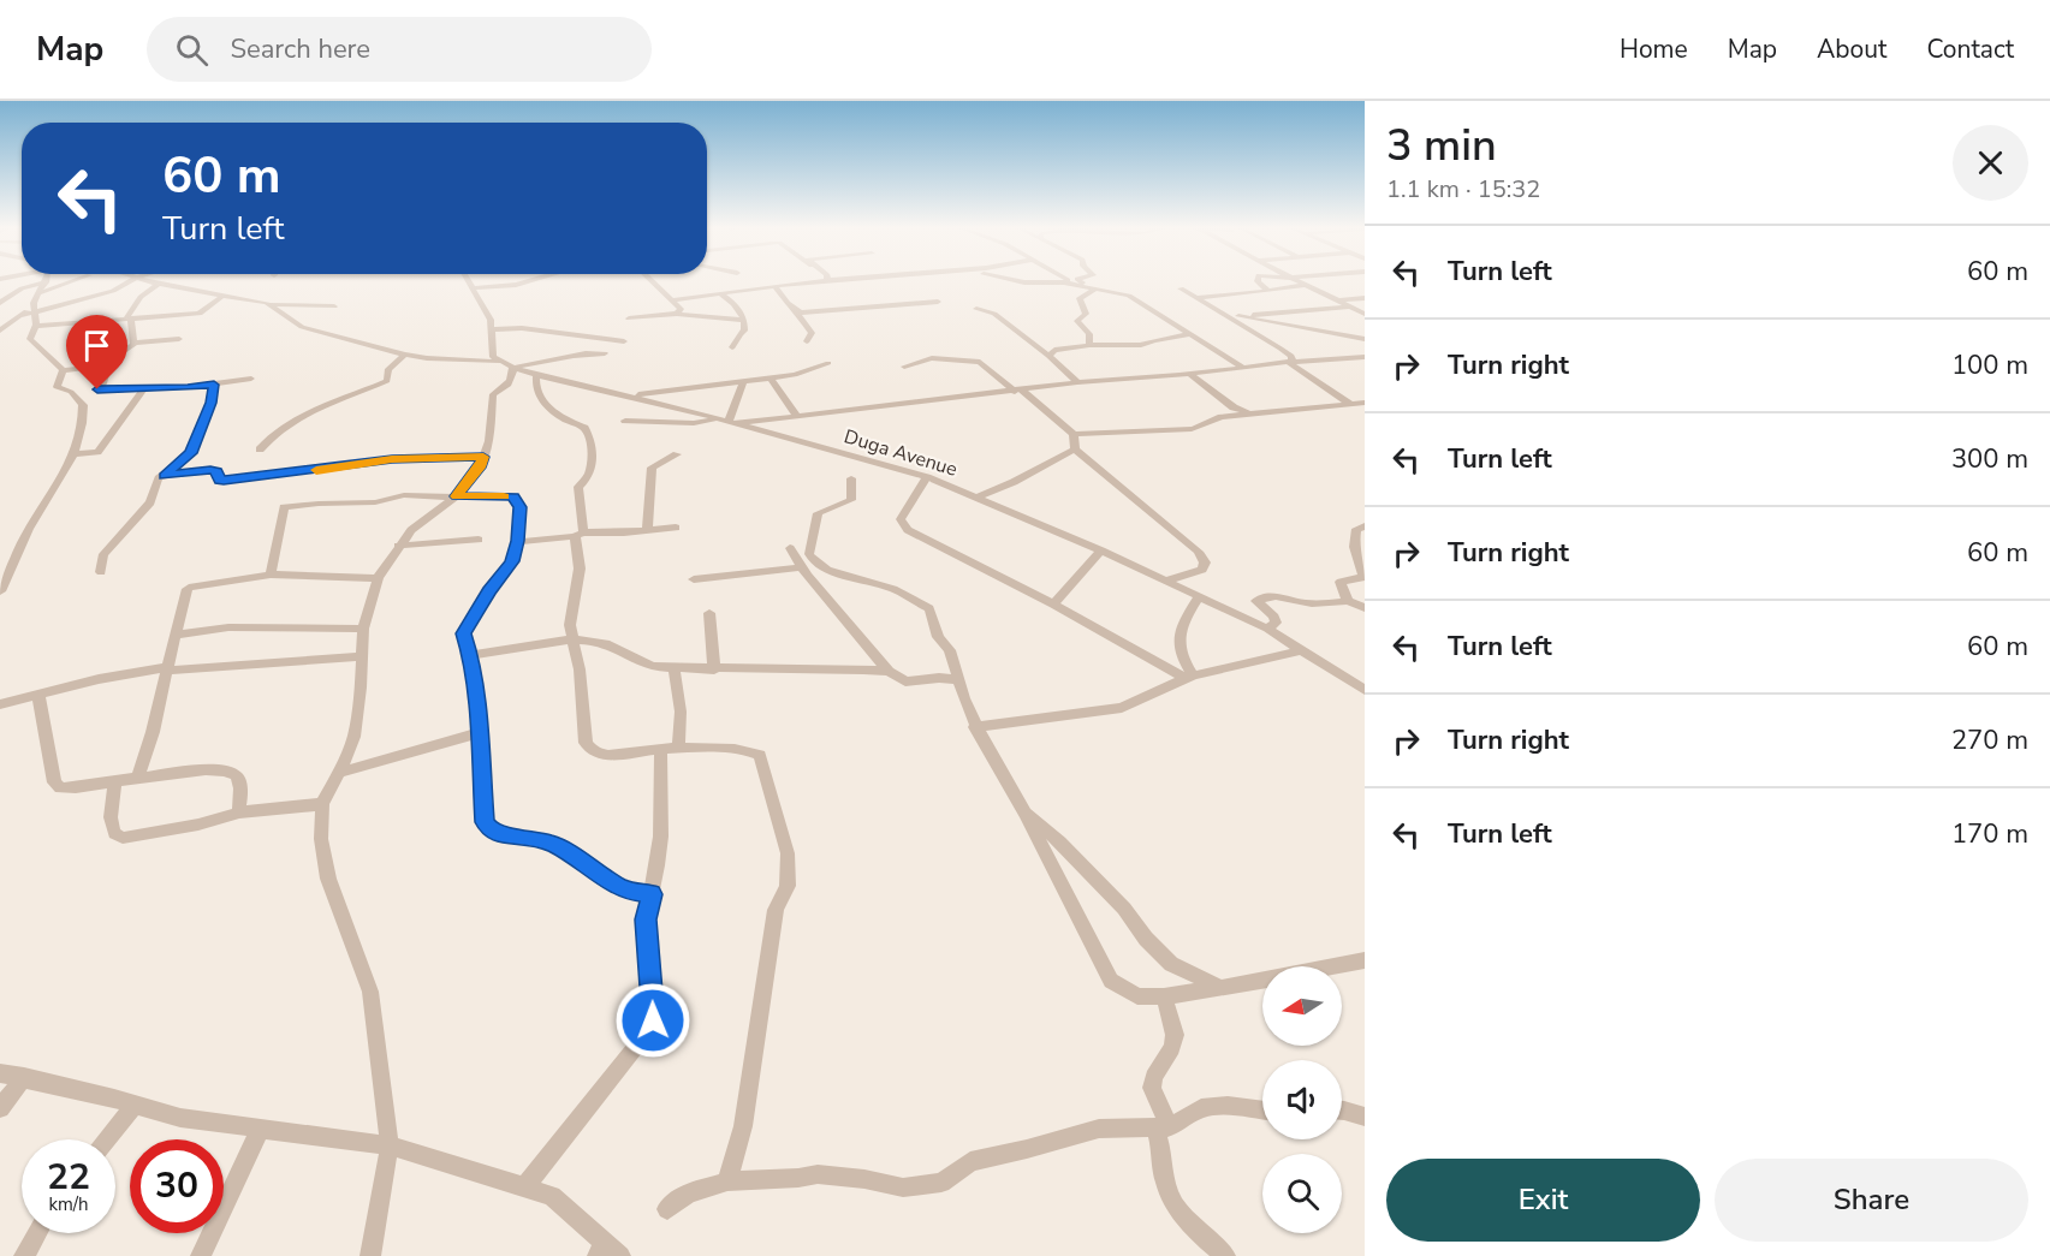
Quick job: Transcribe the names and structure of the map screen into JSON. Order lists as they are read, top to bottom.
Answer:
{
  "streets": {
    "street": ["Duga Avenue"]
  },
  "north": "left",
  "page": {
    "header": "Map",
    "search": "Search here",
    "nav": [
      "Home",
      "Map",
      "About",
      "Contact"
    ],
    "heading": ["3 min", "1.1 km · 15:32"],
    "turn": ["60 m", "Turn left"],
    "list": [
      {
        "name": "Turn left",
        "value": "60 m"
      },
      {
        "name": "Turn right",
        "value": "100 m"
      },
      {
        "name": "Turn left",
        "value": "300 m"
      },
      {
        "name": "Turn right",
        "value": "60 m"
      },
      {
        "name": "Turn left",
        "value": "60 m"
      },
      {
        "name": "Turn right",
        "value": "270 m"
      },
      {
        "name": "Turn left",
        "value": "170 m"
      }
    ],
    "speed": "22 km/h",
    "limit": "30",
    "buttons": ["Exit", "Share"]
  }
}
